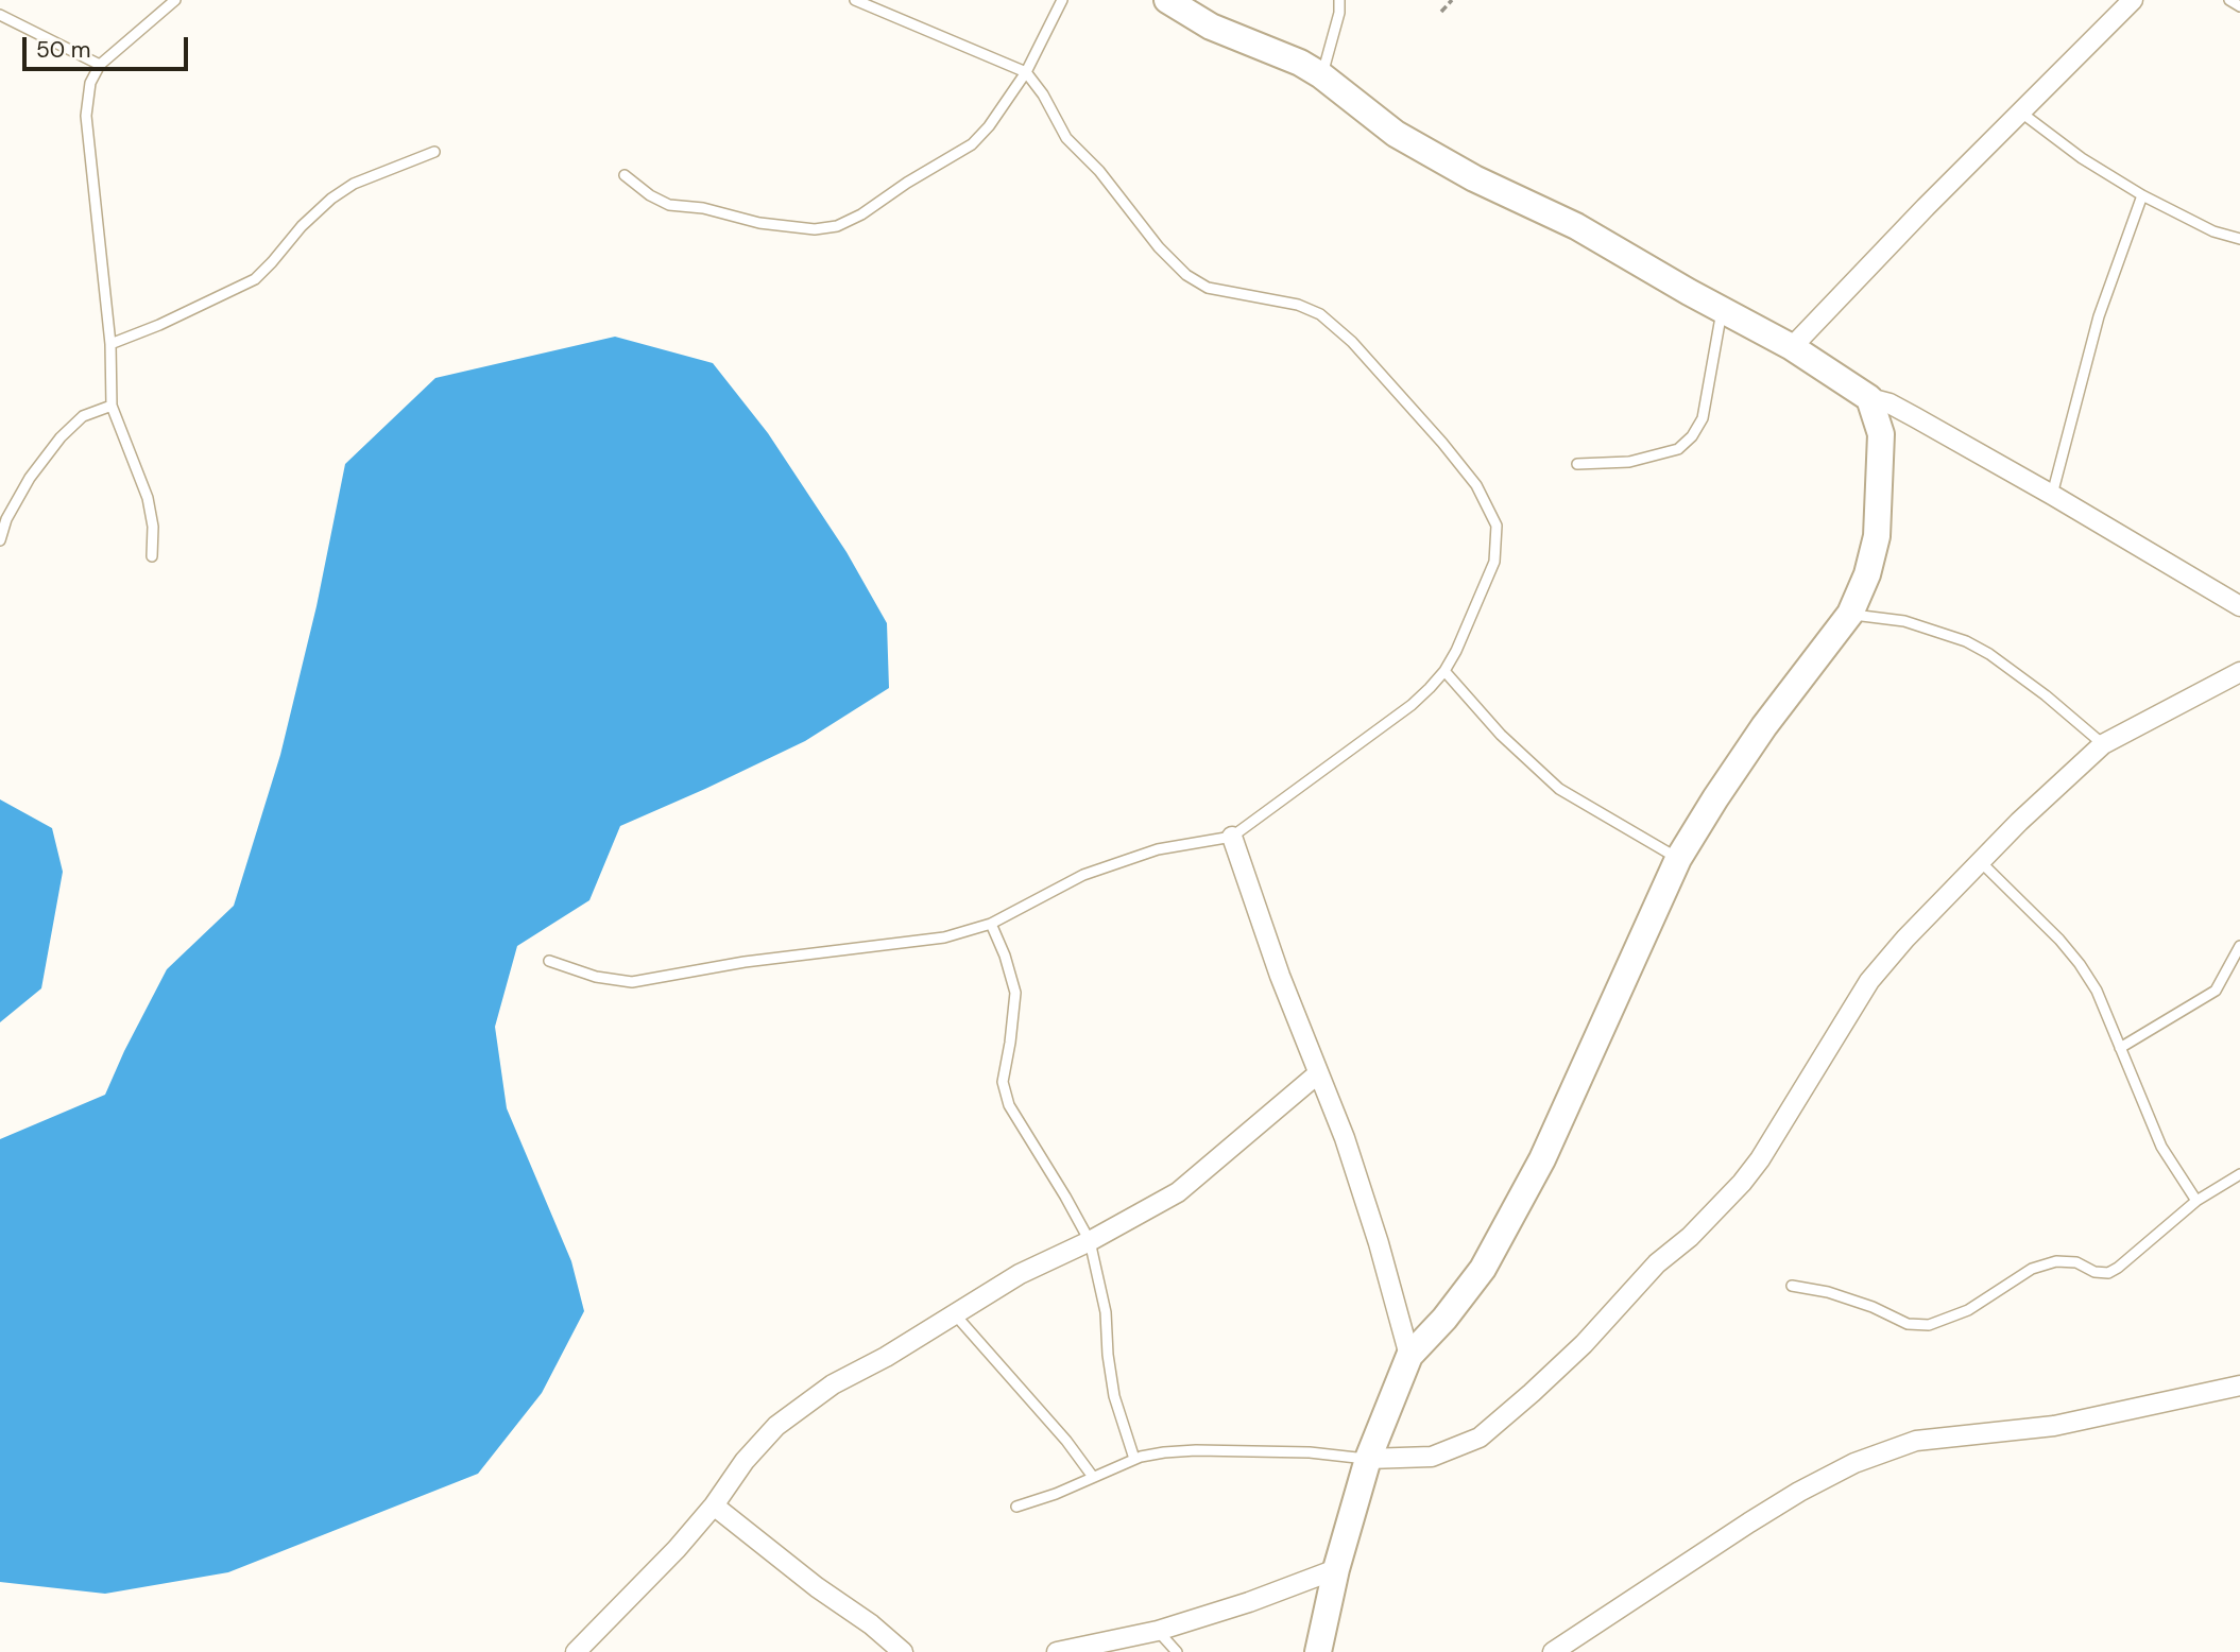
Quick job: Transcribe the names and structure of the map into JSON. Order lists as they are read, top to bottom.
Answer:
{
  "scale_bar": "50 m"
}
